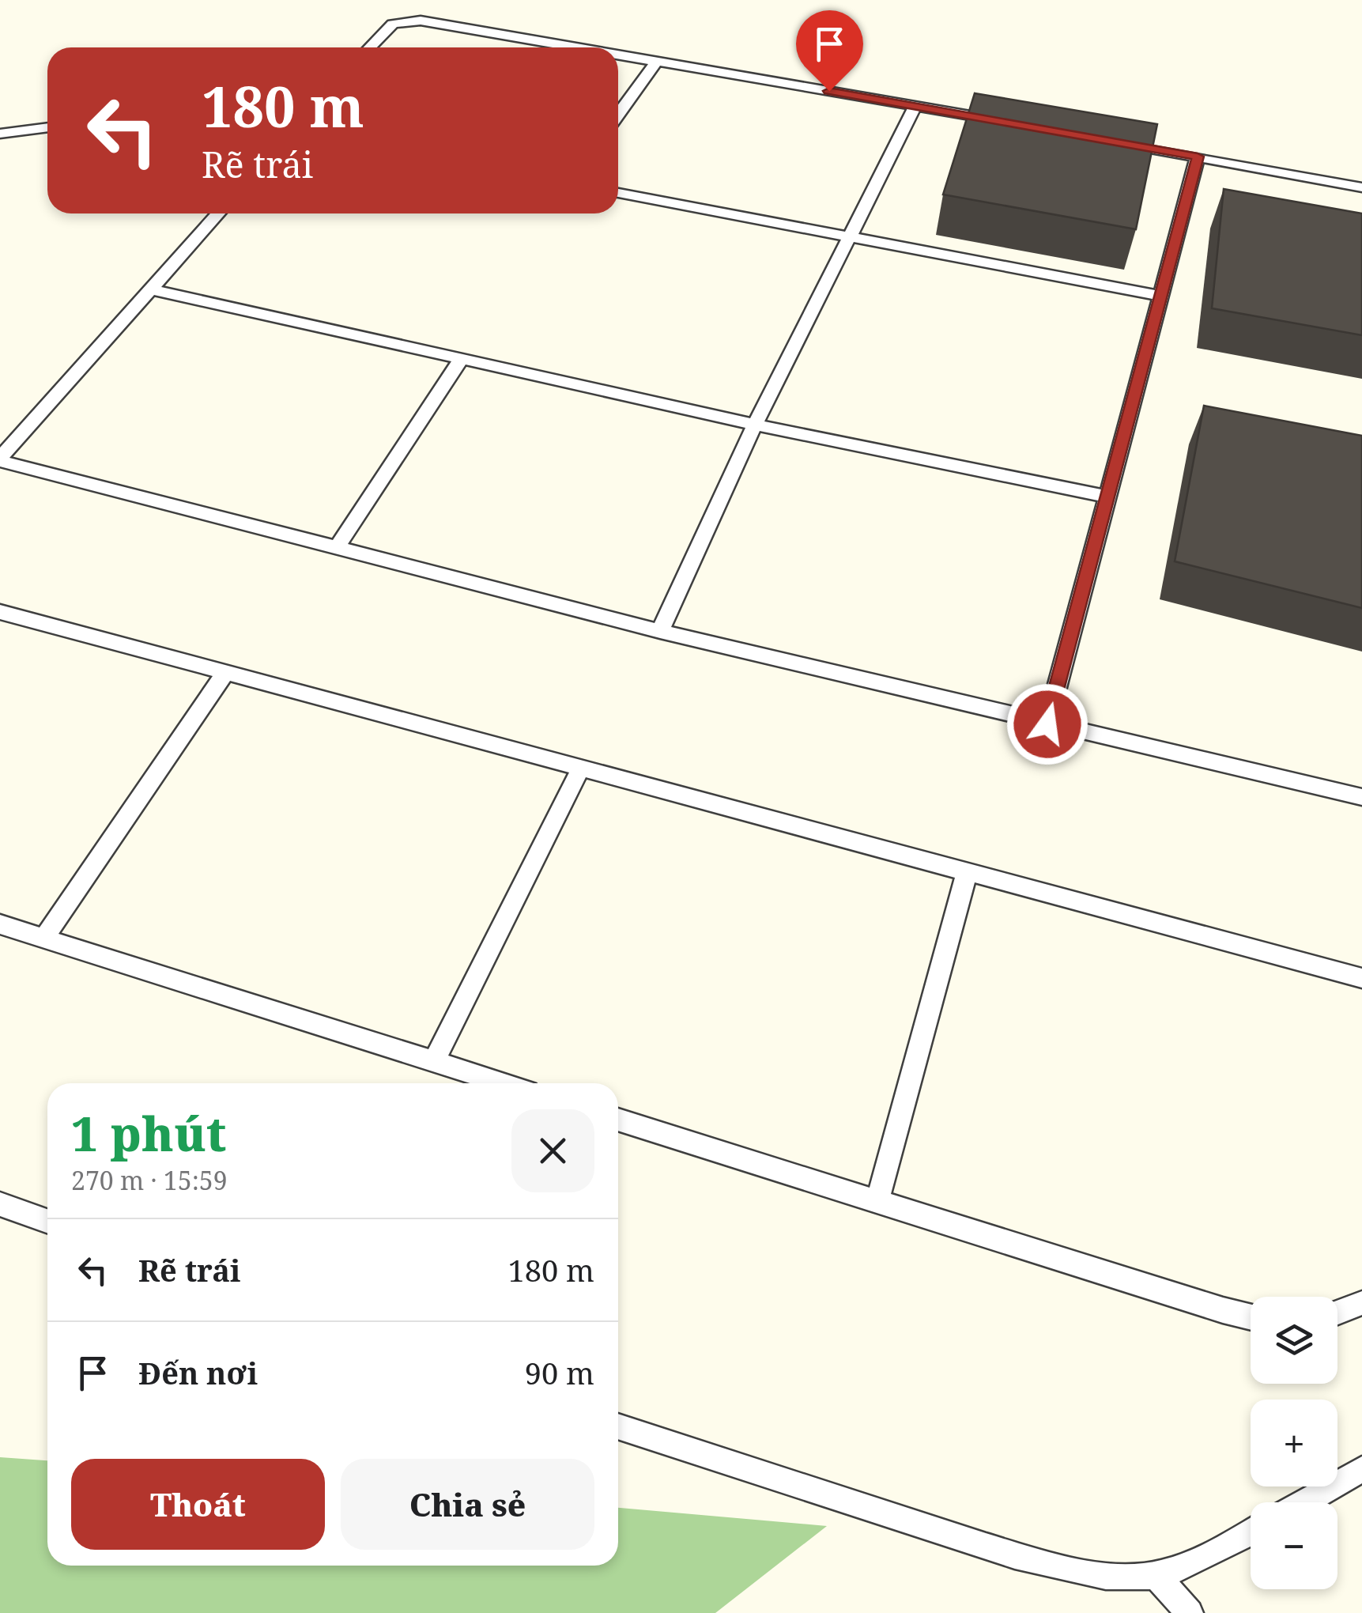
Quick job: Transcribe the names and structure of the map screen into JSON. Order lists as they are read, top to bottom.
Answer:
{
  "page": {
    "turn": ["180 m", "Rẽ trái"],
    "heading": ["1 phút", "270 m · 15:59"],
    "list": [
      {
        "name": "Rẽ trái",
        "value": "180 m"
      },
      {
        "name": "Đến nơi",
        "value": "90 m"
      }
    ],
    "map_buttons": ["+", "−"],
    "buttons": ["Thoát", "Chia sẻ"]
  }
}
